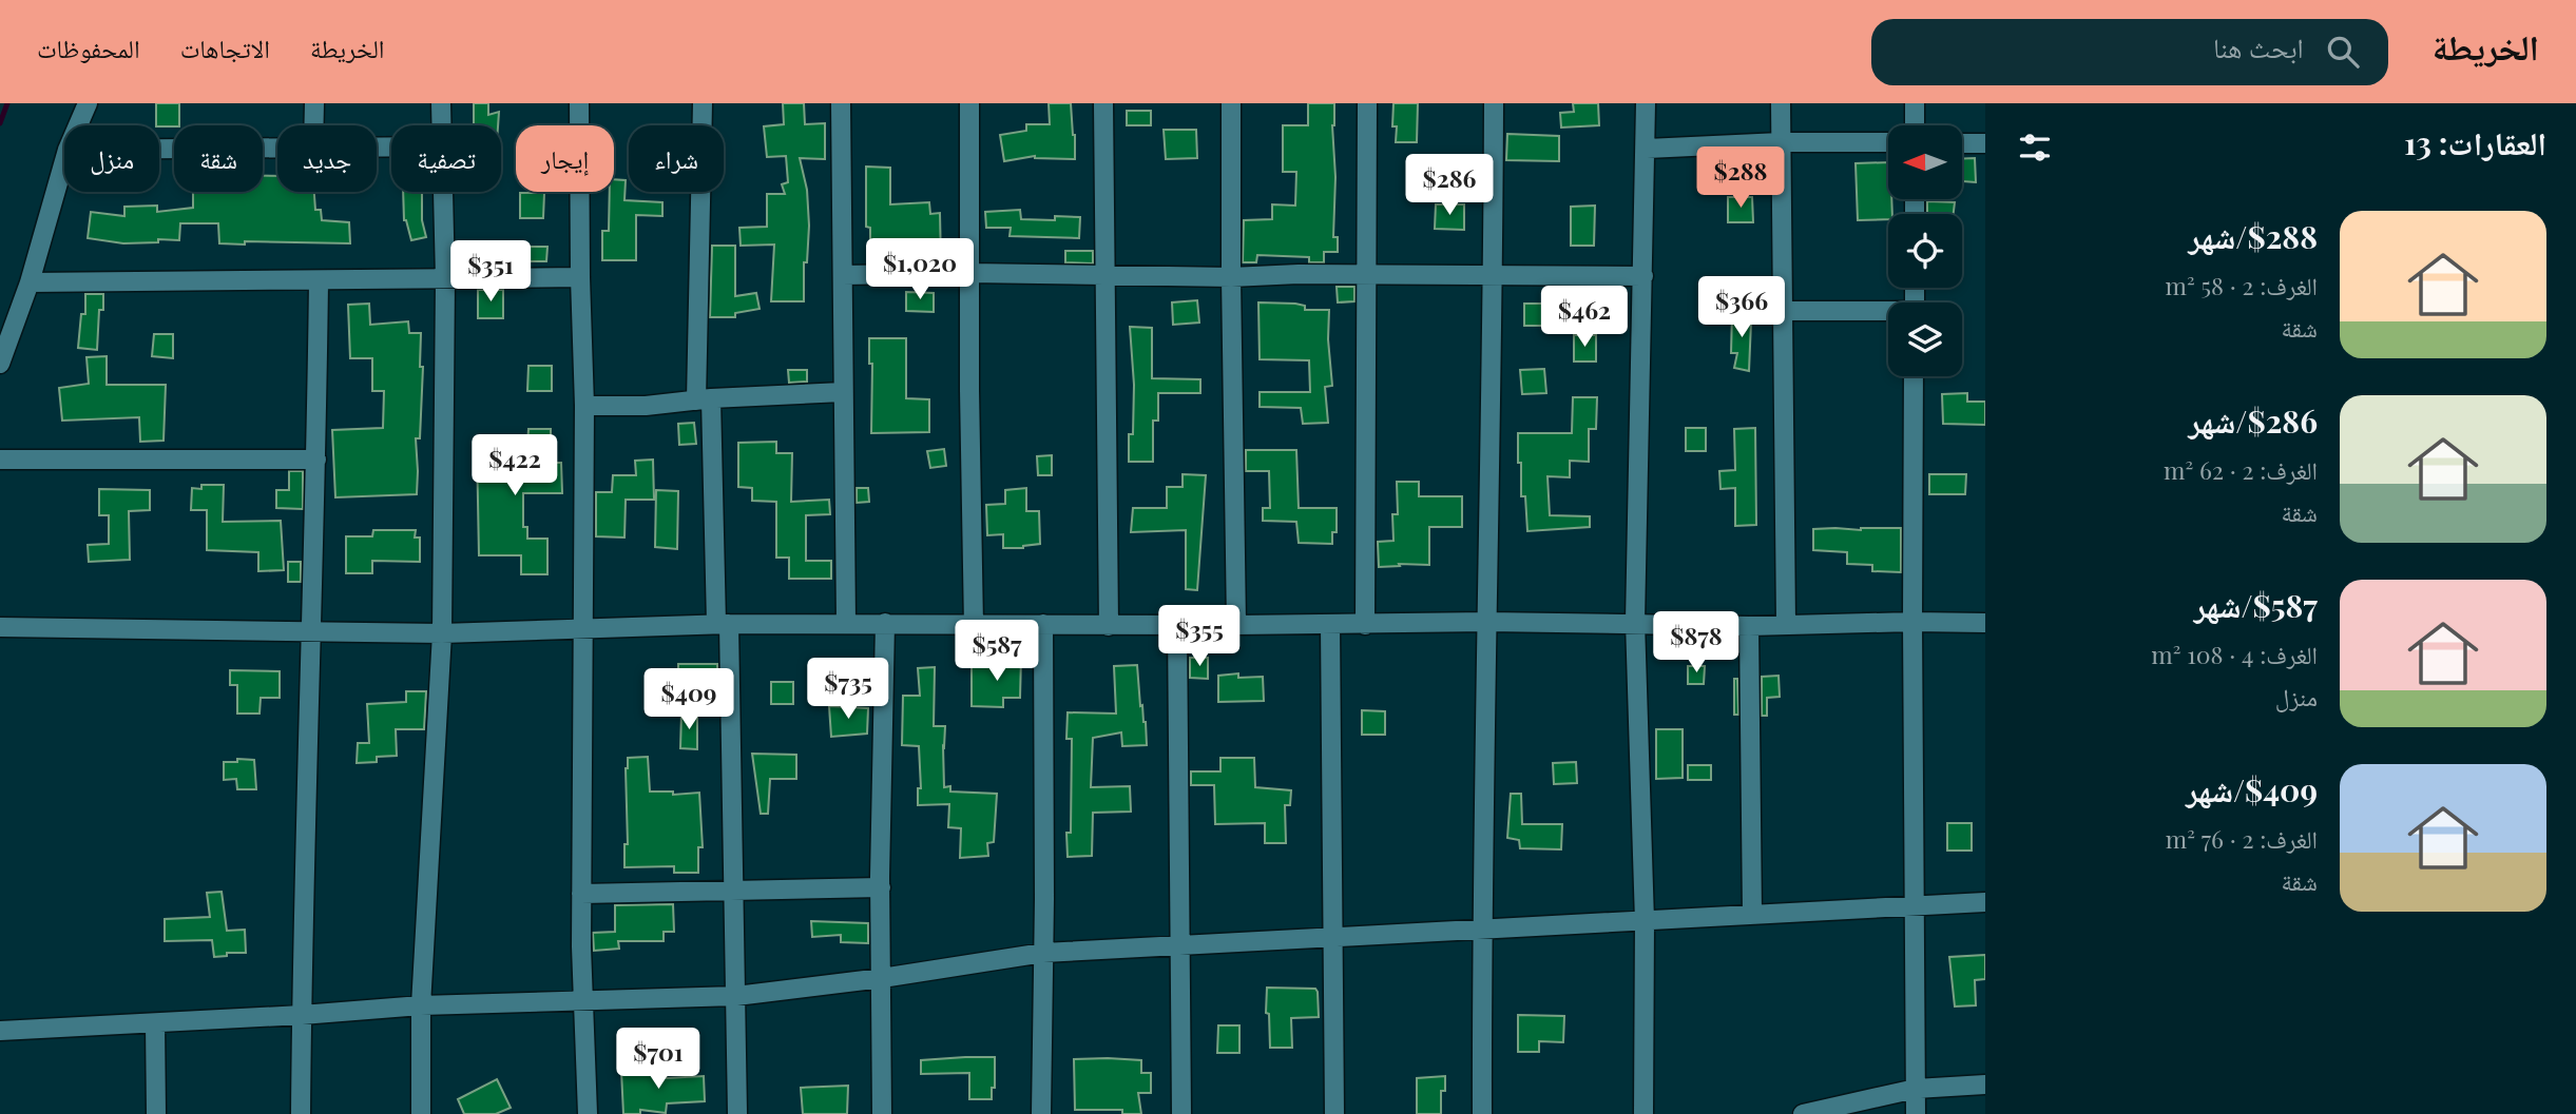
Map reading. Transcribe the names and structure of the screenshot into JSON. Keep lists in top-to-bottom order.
{
  "north": "left",
  "page": {
    "header": "الخريطة",
    "search": "ابحث هنا",
    "nav": ["الخريطة", "الاتجاهات", "المحفوظات"],
    "heading": "العقارات: 13",
    "chip": [
      "شراء",
      "إيجار",
      "تصفية",
      "جديد",
      "شقة",
      "منزل"
    ],
    "price": [
      "$288",
      "$286",
      "$1,020",
      "$351",
      "$366",
      "$462",
      "$422",
      "$355",
      "$878",
      "$587",
      "$735",
      "$409",
      "$701"
    ],
    "list": [
      {
        "name": "$288/شهر",
        "note": "الغرف: 2 · 58 m² · شقة"
      },
      {
        "name": "$286/شهر",
        "note": "الغرف: 2 · 62 m² · شقة"
      },
      {
        "name": "$587/شهر",
        "note": "الغرف: 4 · 108 m² · منزل"
      },
      {
        "name": "$409/شهر",
        "note": "الغرف: 2 · 76 m² · شقة"
      }
    ]
  }
}
